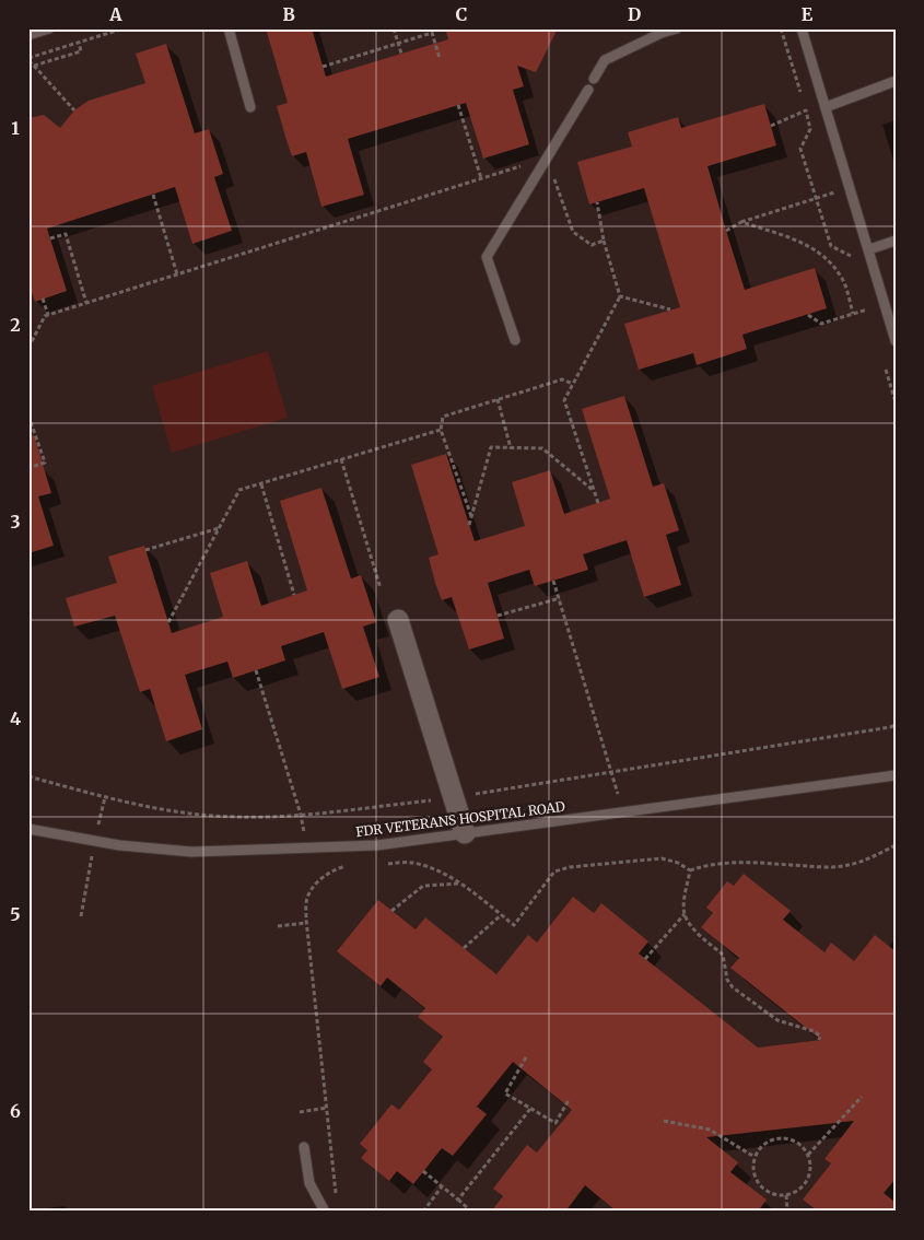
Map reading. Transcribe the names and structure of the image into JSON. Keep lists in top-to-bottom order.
{
  "streets": {
    "lane": ["FDR VETERANS HOSPITAL ROAD"]
  },
  "grid": {
    "columns": [
      "A",
      "B",
      "C",
      "D",
      "E"
    ],
    "rows": [
      "1",
      "2",
      "3",
      "4",
      "5",
      "6"
    ]
  }
}
